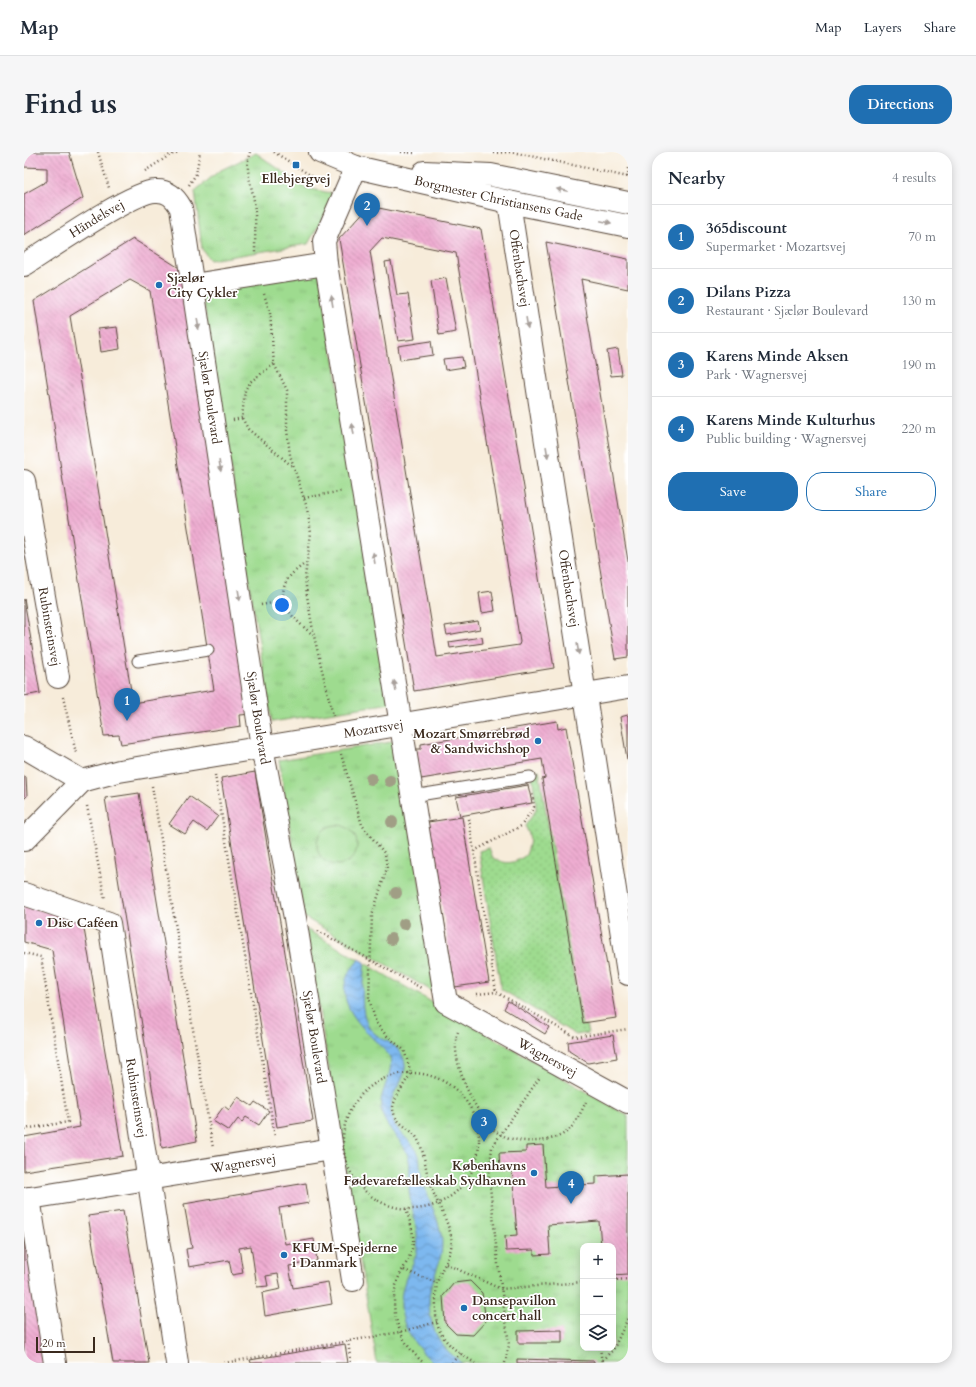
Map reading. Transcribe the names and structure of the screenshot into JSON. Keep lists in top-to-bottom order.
{
  "streets": {
    "street": [
      "Borgmester Christiansens Gade",
      "Händelsvej",
      "Offenbachsvej",
      "Sjælør Boulevard",
      "Rubinsteinsvej",
      "Mozartsvej",
      "Wagnersvej"
    ]
  },
  "crossings": [
    ["Borgmester Christiansens Gade", "Offenbachsvej"],
    ["Händelsvej", "Sjælør Boulevard"],
    ["Offenbachsvej", "Mozartsvej"],
    ["Sjælør Boulevard", "Mozartsvej"],
    ["Sjælør Boulevard", "Wagnersvej"],
    ["Rubinsteinsvej", "Wagnersvej"]
  ],
  "places": {
    "transit": ["Ellebjergvej"],
    "other": [
      "Sjælør City Cykler",
      "Mozart Smørrebrød & Sandwichshop",
      "Disc Caféen",
      "Københavns Fødevarefællesskab Sydhavnen",
      "KFUM-Spejderne i Danmark",
      "Dansepavillon concert hall"
    ]
  },
  "scale_bar": "20 m",
  "page": {
    "header": "Map",
    "nav": ["Map", "Layers", "Share"],
    "title": "Find us",
    "buttons": [
      "Directions",
      ["Save", "Share"]
    ],
    "heading": ["Nearby", "4 results"],
    "pins": [
      "2",
      "1",
      "3",
      "4"
    ],
    "list": [
      {
        "mark": "1",
        "name": "365discount",
        "note": "Supermarket · Mozartsvej",
        "value": "70 m"
      },
      {
        "mark": "2",
        "name": "Dilans Pizza",
        "note": "Restaurant · Sjælør Boulevard",
        "value": "130 m"
      },
      {
        "mark": "3",
        "name": "Karens Minde Aksen",
        "note": "Park · Wagnersvej",
        "value": "190 m"
      },
      {
        "mark": "4",
        "name": "Karens Minde Kulturhus",
        "note": "Public building · Wagnersvej",
        "value": "220 m"
      }
    ],
    "map_buttons": ["+", "−"],
    "scale": "20 m"
  }
}
